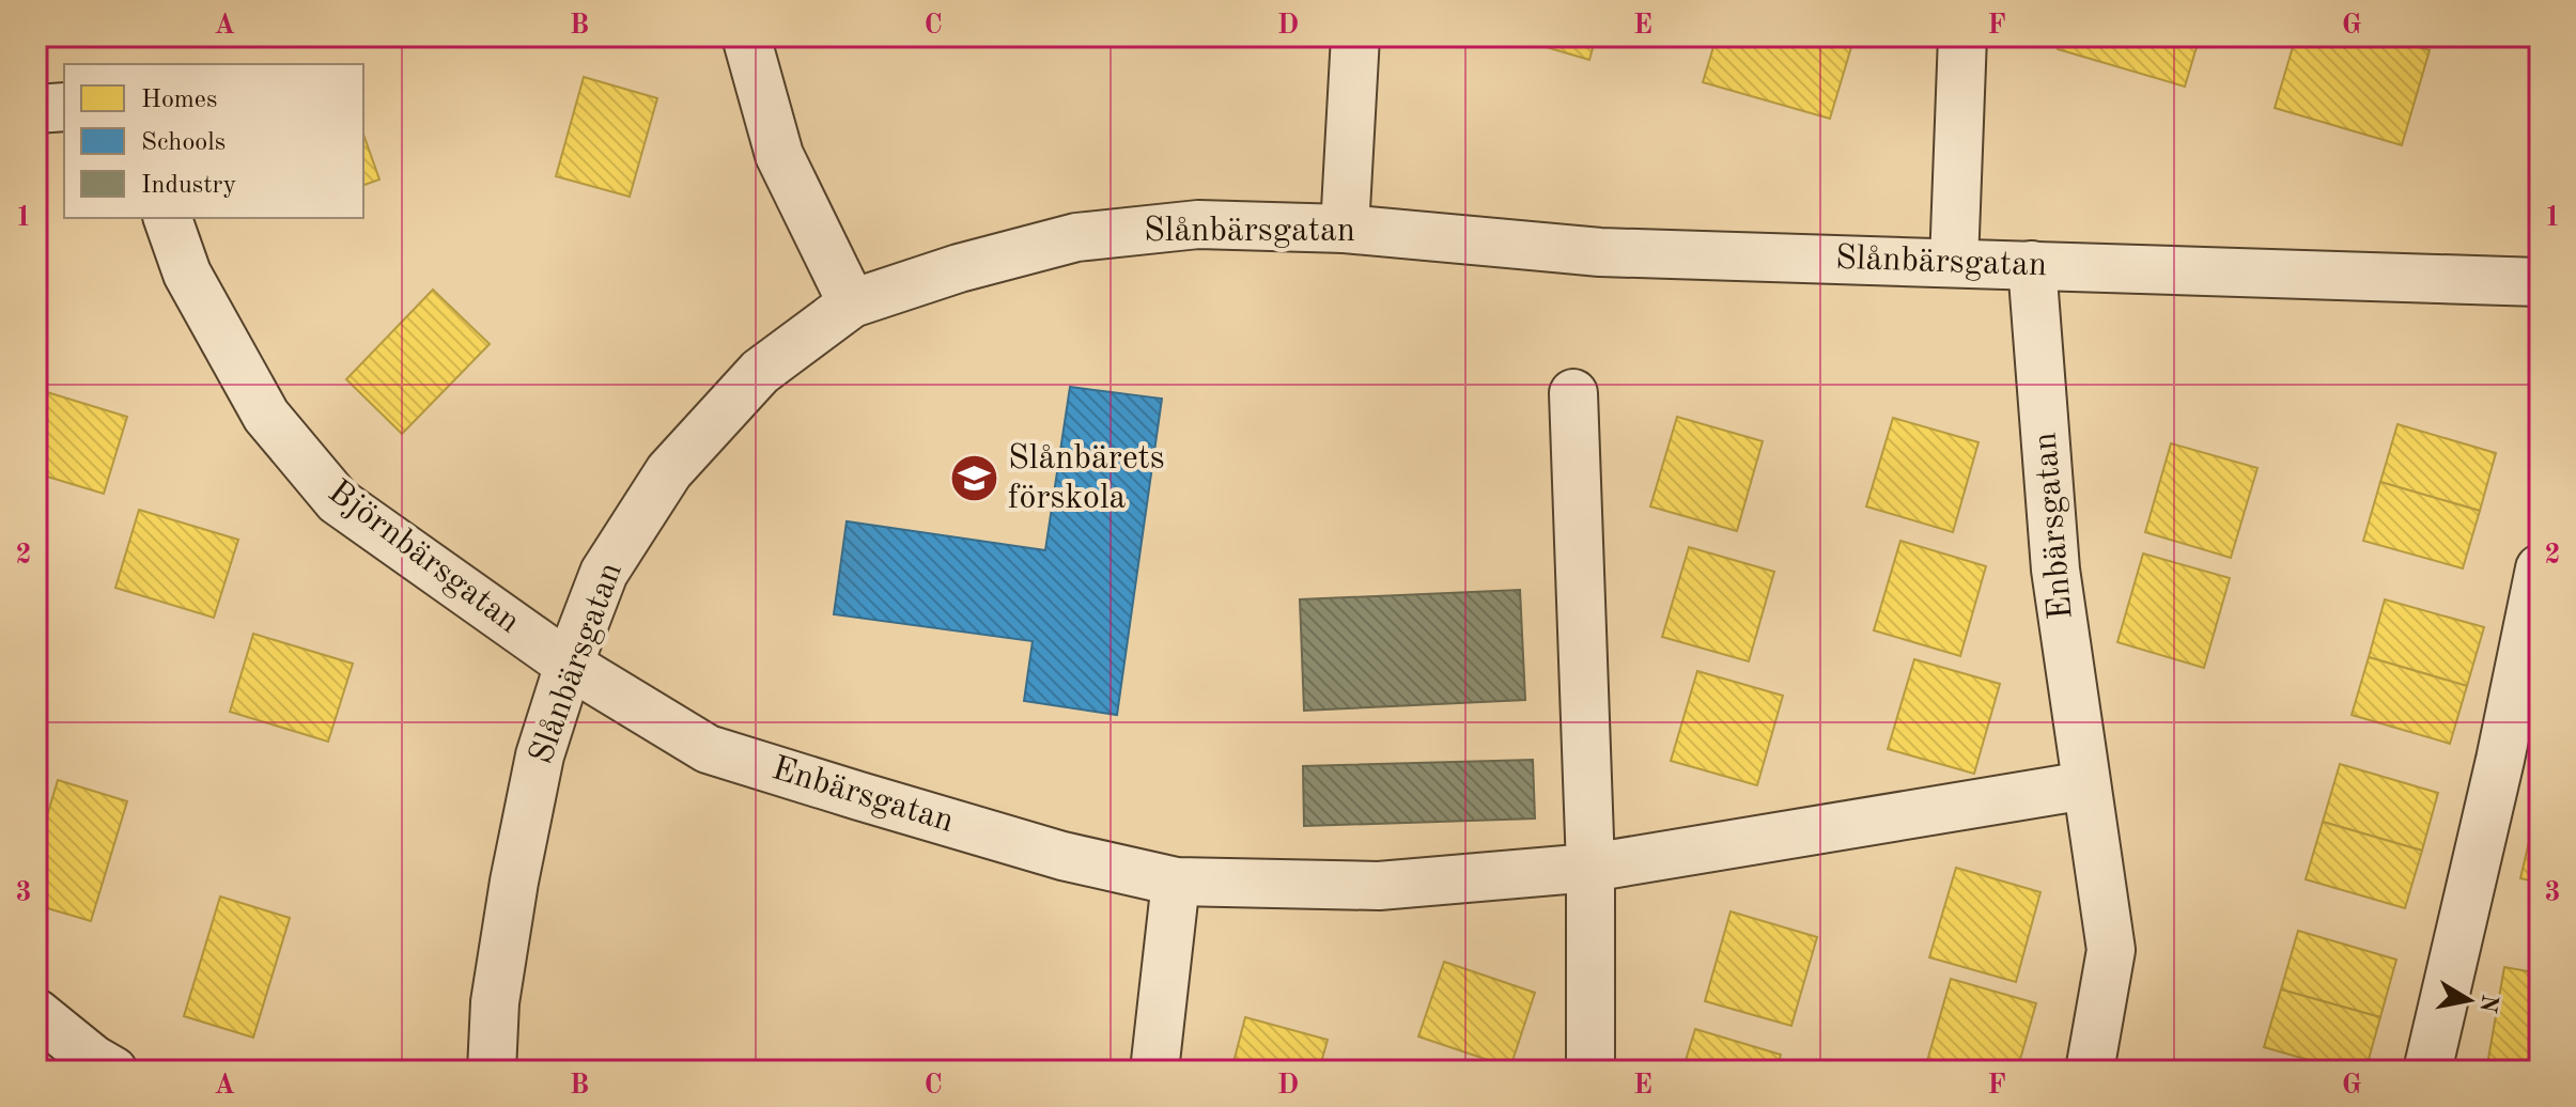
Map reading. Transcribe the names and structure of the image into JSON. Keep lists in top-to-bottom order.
{
  "streets": {
    "street": ["Slånbärsgatan", "Enbärsgatan", "Björnbärsgatan"]
  },
  "crossings": [
    ["Slånbärsgatan", "Enbärsgatan"],
    ["Slånbärsgatan", "Björnbärsgatan"],
    ["Enbärsgatan", "Björnbärsgatan"]
  ],
  "places": {
    "school or university": ["Slånbärets förskola"]
  },
  "legend": ["Homes", "Schools", "Industry"],
  "north": "right",
  "grid": {
    "columns": [
      "A",
      "B",
      "C",
      "D",
      "E",
      "F",
      "G"
    ],
    "rows": ["1", "2", "3"]
  }
}
